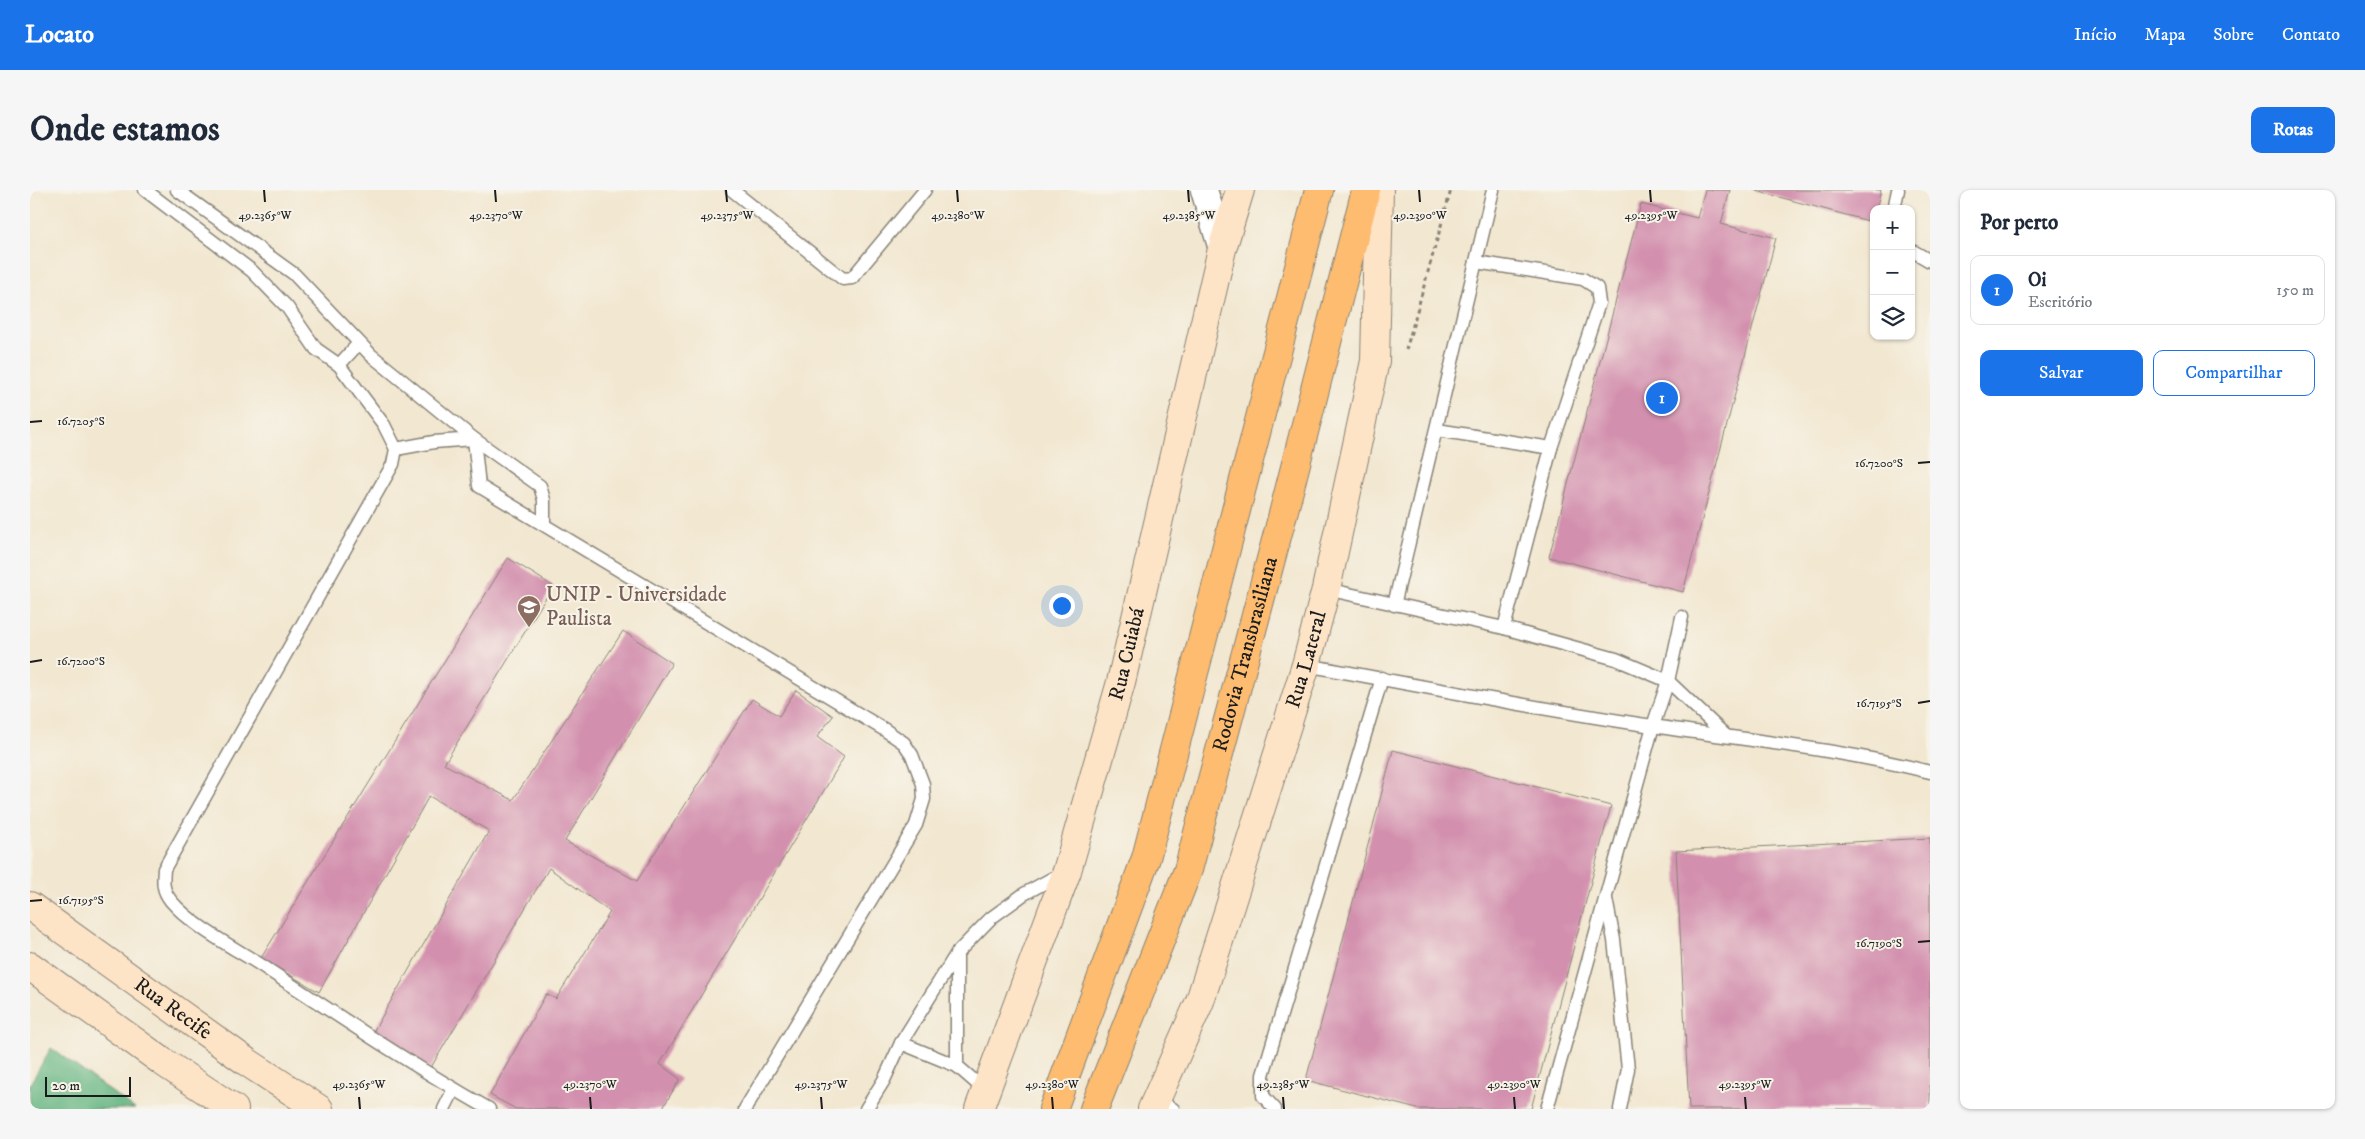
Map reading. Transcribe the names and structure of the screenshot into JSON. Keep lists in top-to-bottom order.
{
  "streets": {
    "highway": ["Rodovia Transbrasiliana"],
    "main road": ["Rua Cuiabá", "Rua Lateral", "Rua Recife"]
  },
  "places": {
    "school or university": ["UNIP - Universidade Paulista"]
  },
  "scale_bar": "20 m",
  "page": {
    "header": "Locato",
    "nav": [
      "Início",
      "Mapa",
      "Sobre",
      "Contato"
    ],
    "buttons": [
      "Rotas",
      ["Salvar", "Compartilhar"]
    ],
    "title": "Onde estamos",
    "heading": "Por perto",
    "map_buttons": ["+", "−"],
    "list": [
      {
        "mark": "1",
        "name": "Oi",
        "note": "Escritório",
        "value": "150 m"
      }
    ],
    "pins": "1",
    "scale": "20 m"
  },
  "coordinates": [
    "49.2365°W",
    "49.2370°W",
    "49.2375°W",
    "49.2380°W",
    "49.2385°W",
    "49.2390°W",
    "49.2395°W",
    "16.7205°S",
    "16.7200°S",
    "16.7195°S",
    "16.7190°S"
  ]
}
